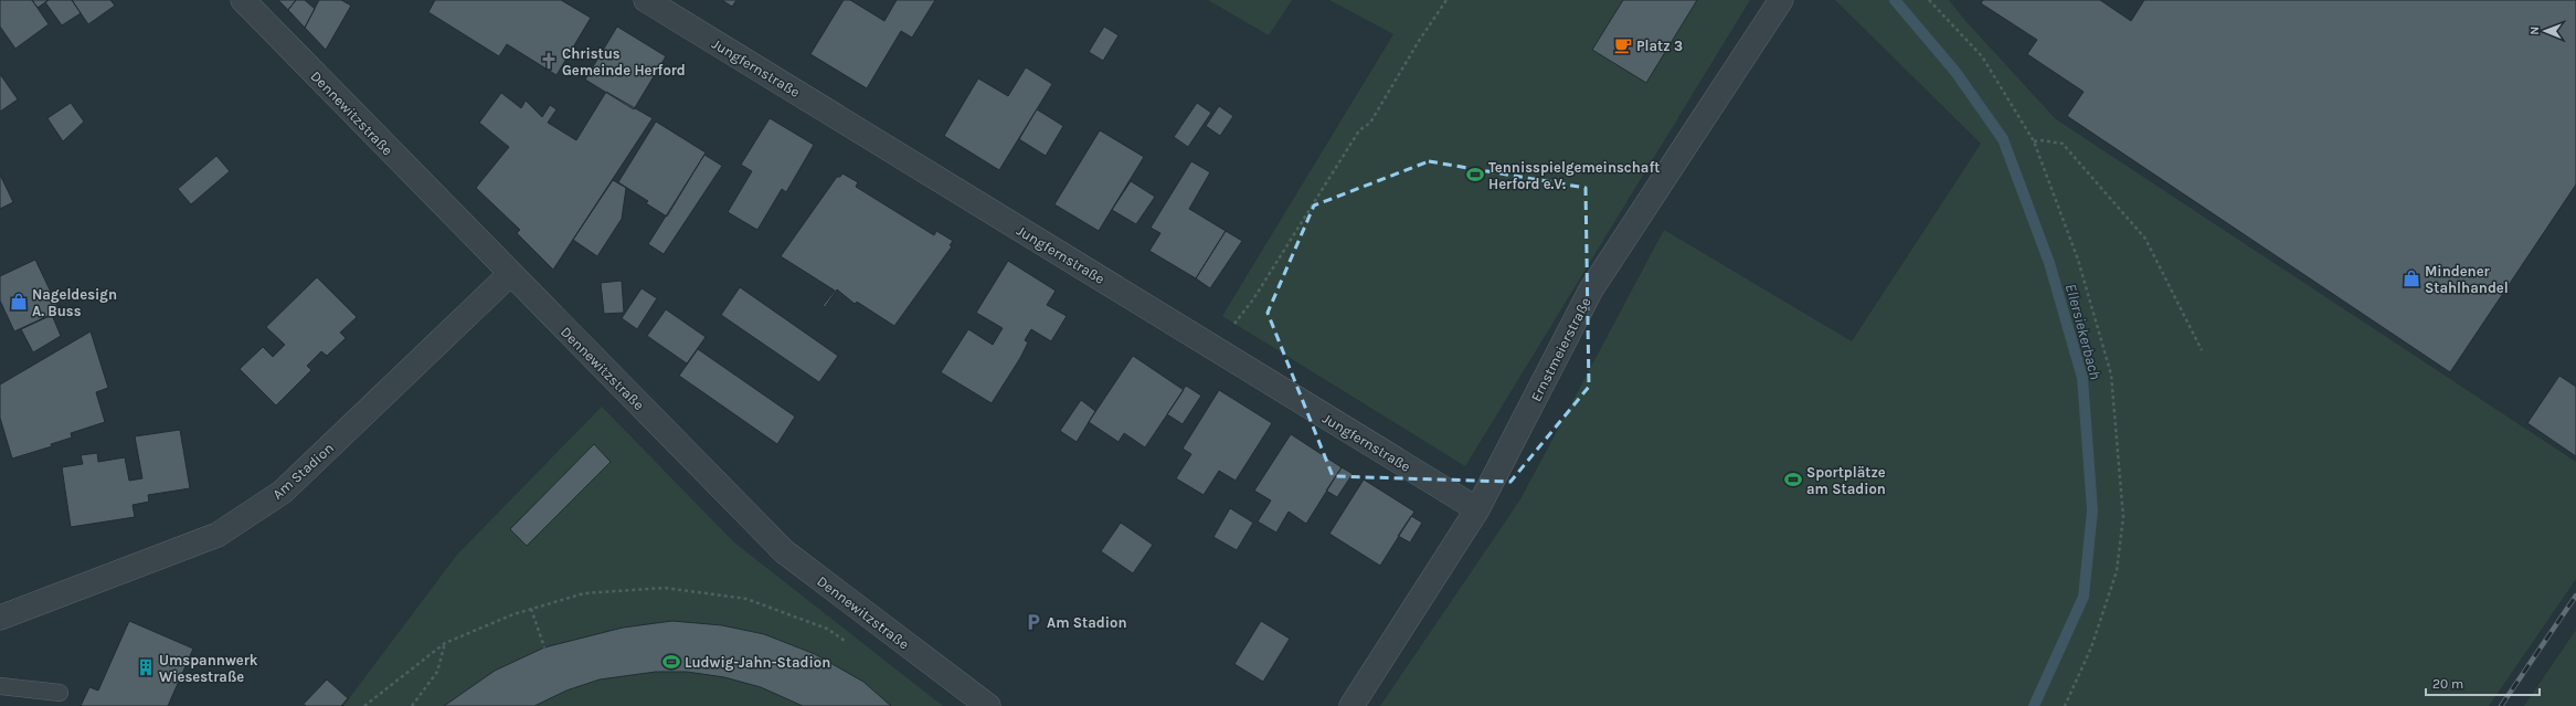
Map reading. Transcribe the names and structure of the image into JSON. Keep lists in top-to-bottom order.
{
  "streets": {
    "street": [
      "Jungfernstraße",
      "Dennewitzstraße",
      "Ernstmeierstraße",
      "Am Stadion"
    ]
  },
  "crossings": [
    ["Jungfernstraße", "Ernstmeierstraße"],
    ["Dennewitzstraße", "Am Stadion"]
  ],
  "water": ["Ellersiekerbach"],
  "places": {
    "cafe": ["Platz 3"],
    "church": ["Christus Gemeinde Herford"],
    "sports": ["Tennisspielgemeinschaft Herford e.V.", "Sportplätze am Stadion", "Ludwig-Jahn-Stadion"],
    "shop": ["Mindener Stahlhandel", "Nageldesign A. Buss"],
    "parking": ["Am Stadion"],
    "building": ["Umspannwerk Wiesestraße"]
  },
  "scale_bar": "20 m",
  "north": "left"
}
